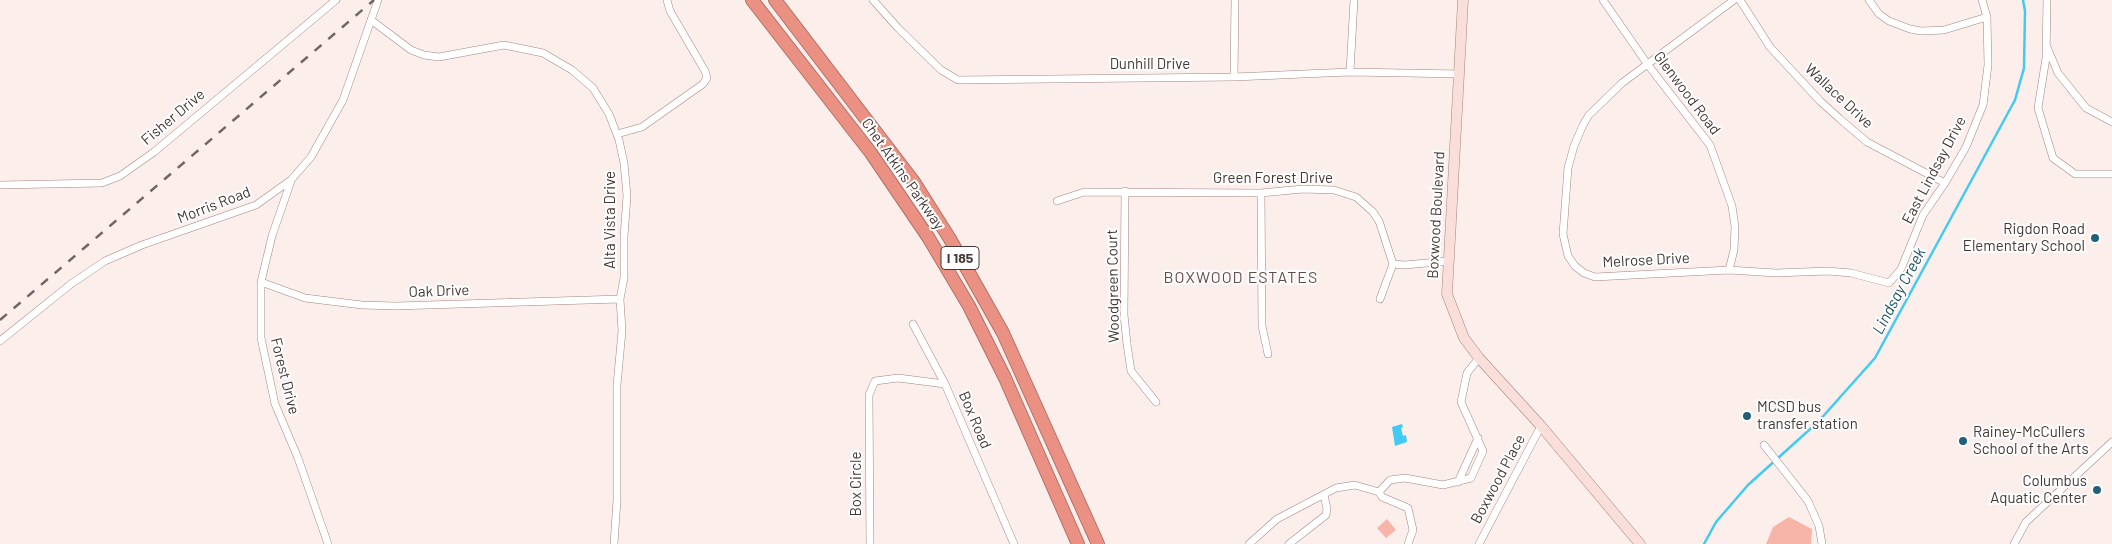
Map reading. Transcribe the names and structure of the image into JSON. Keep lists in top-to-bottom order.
{
  "streets": {
    "highway": ["Chet Atkins Parkway", "I 185"],
    "street": [
      "Dunhill Drive",
      "Glenwood Road",
      "Wallace Drive",
      "Fisher Drive",
      "East Lindsay Drive",
      "Green Forest Drive",
      "Morris Road",
      "Boxwood Boulevard",
      "Alta Vista Drive",
      "Melrose Drive",
      "Woodgreen Court",
      "Oak Drive",
      "Forest Drive",
      "Box Road",
      "Boxwood Place",
      "Box Circle"
    ]
  },
  "crossings": [
    ["Dunhill Drive", "Boxwood Boulevard"],
    ["Glenwood Road", "Melrose Drive"],
    ["Wallace Drive", "East Lindsay Drive"],
    ["East Lindsay Drive", "Melrose Drive"],
    ["Green Forest Drive", "Woodgreen Court"],
    ["Morris Road", "Alta Vista Drive"],
    ["Morris Road", "Forest Drive"],
    ["Boxwood Boulevard", "Boxwood Place"],
    ["Alta Vista Drive", "Oak Drive"],
    ["Oak Drive", "Forest Drive"],
    ["Box Road", "Box Circle"]
  ],
  "districts": ["BOXWOOD ESTATES"],
  "water": ["Lindsay Creek"],
  "places": [
    "Rigdon Road Elementary School",
    "MCSD bus transfer station",
    "Rainey-McCullers School of the Arts",
    "Columbus Aquatic Center"
  ]
}
